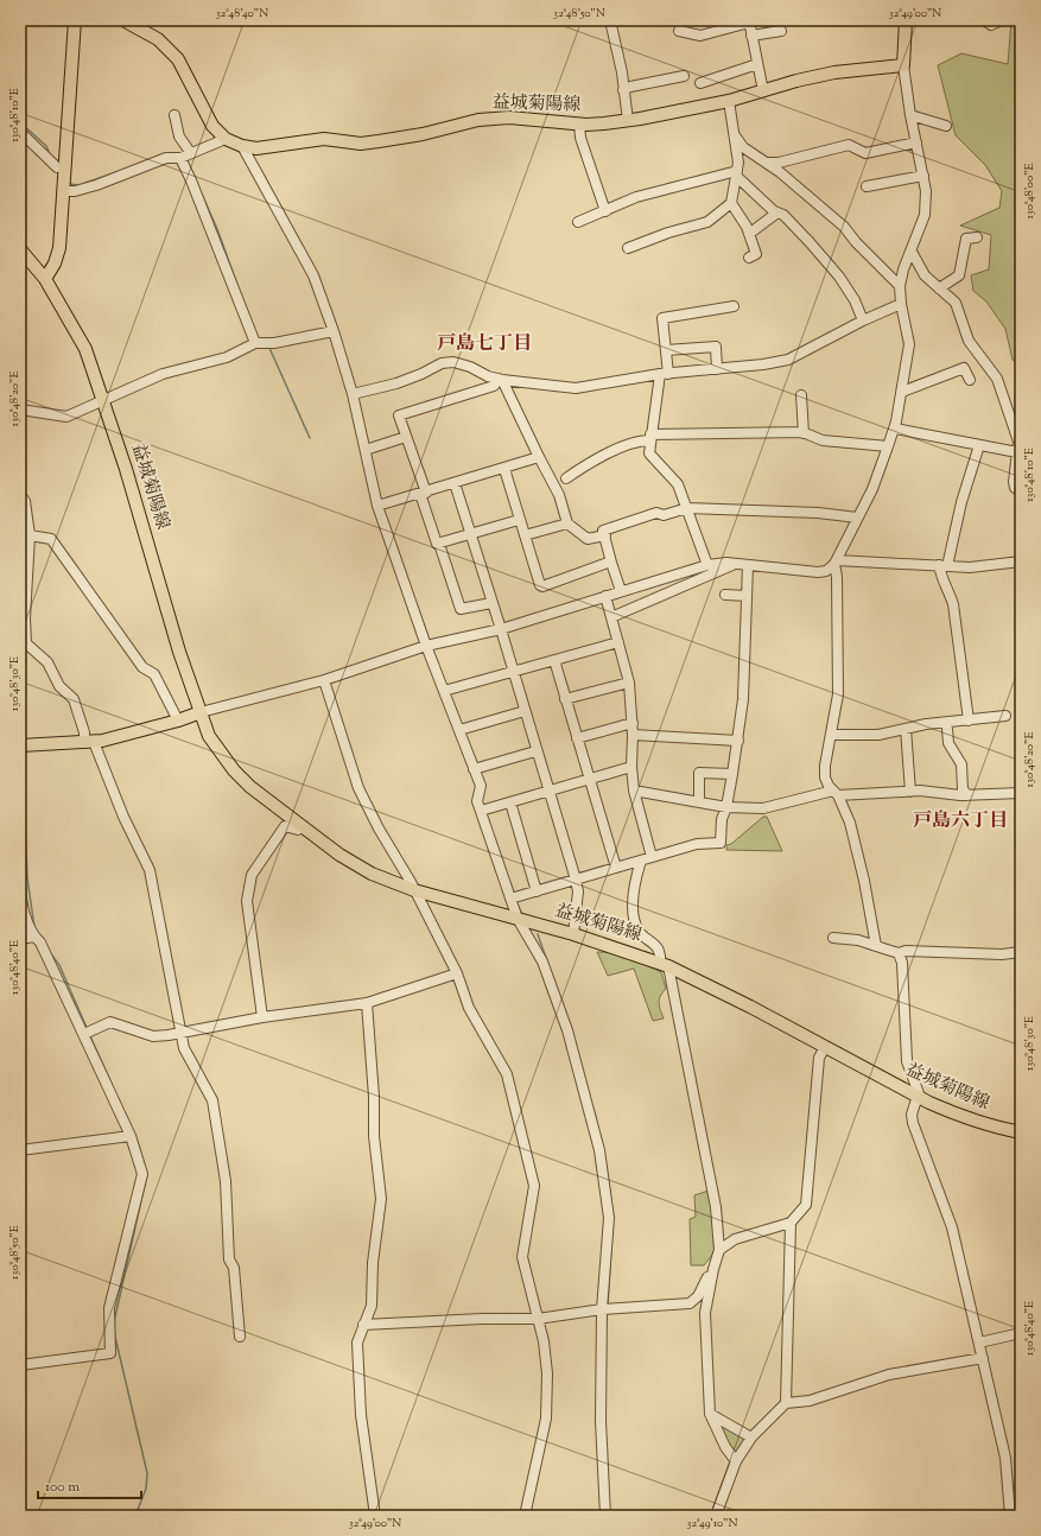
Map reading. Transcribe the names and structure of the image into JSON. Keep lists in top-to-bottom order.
{
  "streets": {
    "main road": ["益城菊陽線"]
  },
  "districts": ["戸島七丁目", "戸島六丁目"],
  "scale_bar": "100 m",
  "coordinates": [
    "32°48'40\"N",
    "32°48'50\"N",
    "32°49'00\"N",
    "130°48'10\"E",
    "130°48'00\"E",
    "130°48'20\"E",
    "130°48'30\"E",
    "130°48'40\"E",
    "130°48'50\"E",
    "32°49'10\"N"
  ]
}
